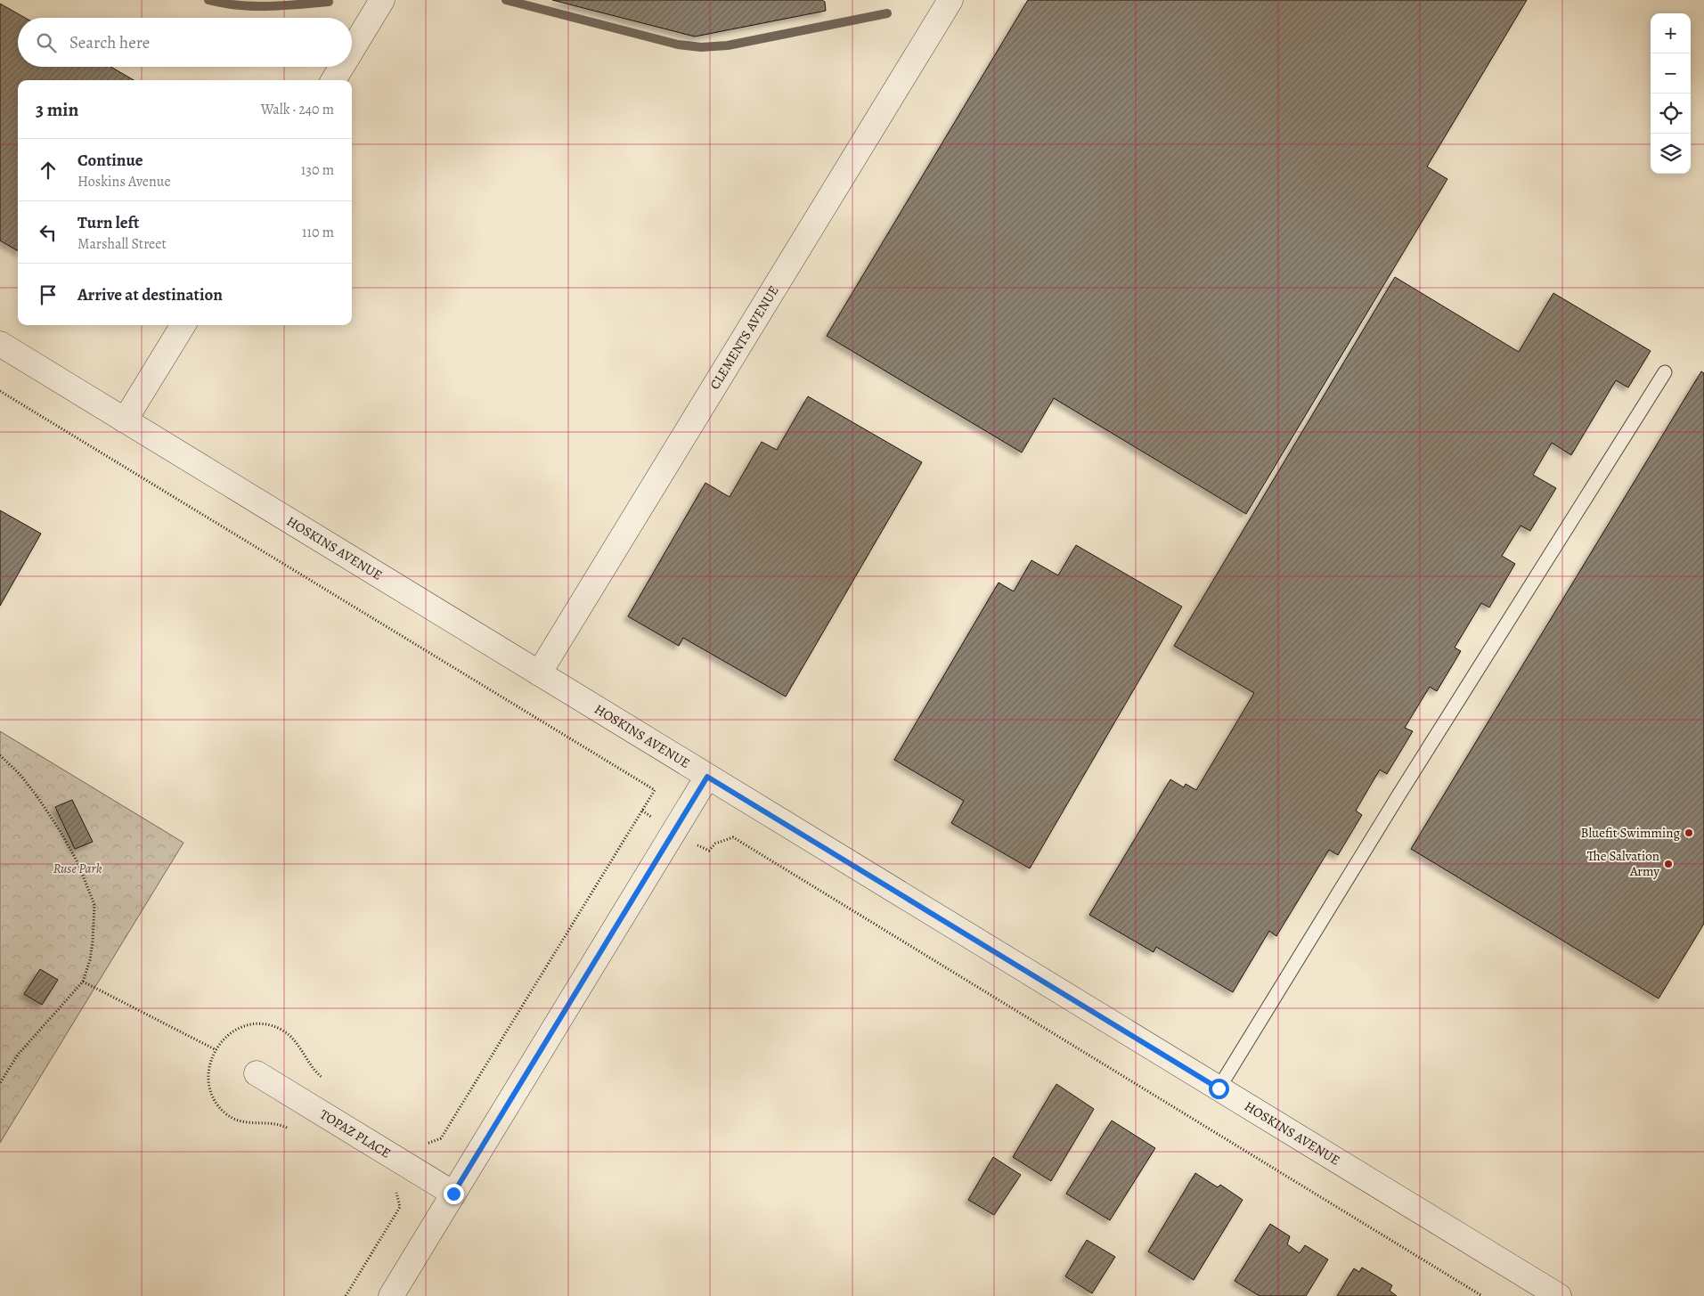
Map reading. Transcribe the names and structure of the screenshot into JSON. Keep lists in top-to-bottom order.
{
  "streets": {
    "street": ["CLEMENTS AVENUE", "HOSKINS AVENUE", "TOPAZ PLACE"]
  },
  "crossings": [
    ["CLEMENTS AVENUE", "HOSKINS AVENUE"]
  ],
  "parks": ["Ruse Park"],
  "places": ["Bluefit Swimming", "The Salvation Army"],
  "page": {
    "map_buttons": ["+", "−"],
    "search": "Search here",
    "heading": ["3 min", "Walk · 240 m"],
    "list": [
      ["Continue", "Hoskins Avenue", "130 m"],
      ["Turn left", "Marshall Street", "110 m"],
      "Arrive at destination"
    ]
  }
}
